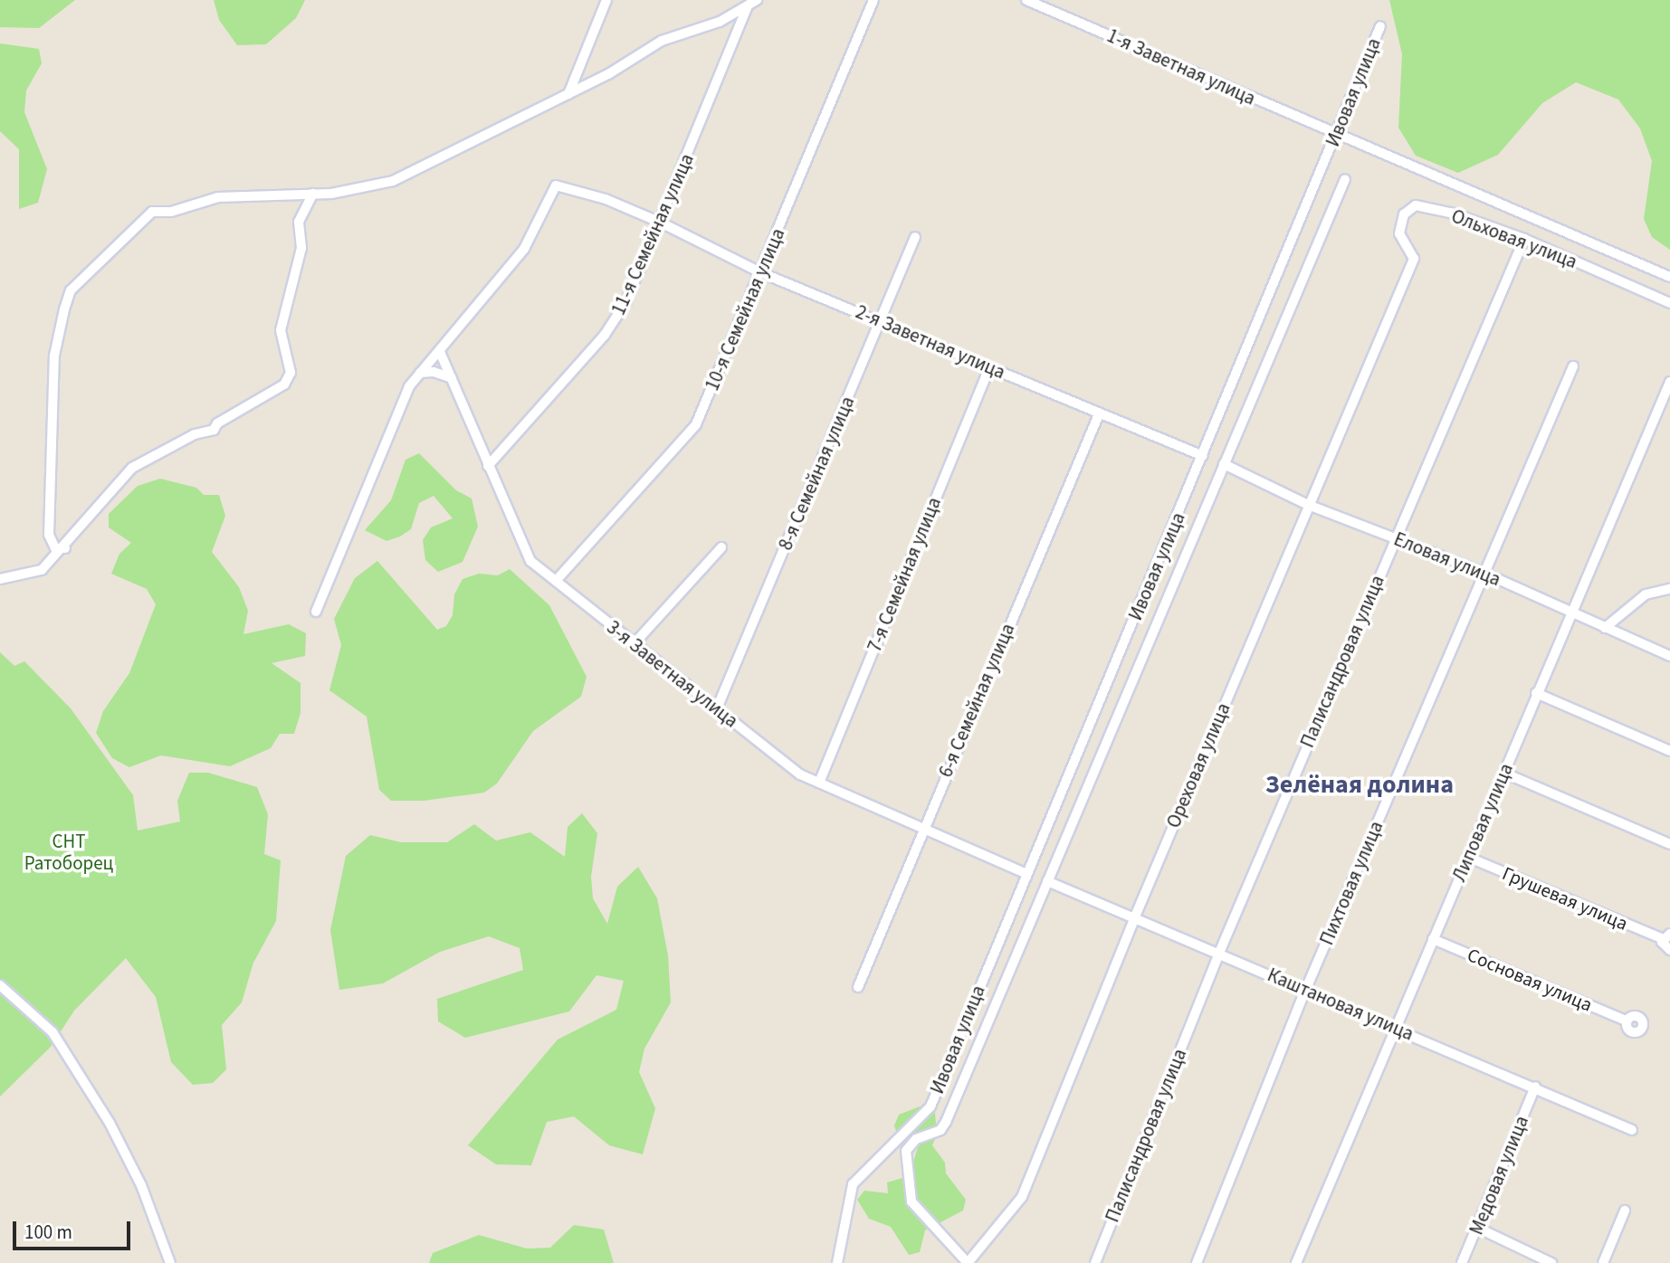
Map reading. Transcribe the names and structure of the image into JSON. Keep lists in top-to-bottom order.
{
  "streets": {
    "street": [
      "1-я Заветная улица",
      "Ивовая улица",
      "11-я Семейная улица",
      "Ольховая улица",
      "10-я Семейная улица",
      "2-я Заветная улица",
      "8-я Семейная улица",
      "Еловая улица",
      "7-я Семейная улица",
      "Палисандровая улица",
      "3-я Заветная улица",
      "6-я Семейная улица",
      "Ореховая улица",
      "Липовая улица",
      "Пихтовая улица",
      "Грушевая улица",
      "Сосновая улица",
      "Каштановая улица",
      "Медовая улица"
    ]
  },
  "crossings": [
    ["1-я Заветная улица", "Ивовая улица"],
    ["Ивовая улица", "2-я Заветная улица"],
    ["Ивовая улица", "Еловая улица"],
    ["Ивовая улица", "3-я Заветная улица"],
    ["Ивовая улица", "Ореховая улица"],
    ["Ивовая улица", "Каштановая улица"],
    ["11-я Семейная улица", "2-я Заветная улица"],
    ["11-я Семейная улица", "3-я Заветная улица"],
    ["Ольховая улица", "Палисандровая улица"],
    ["Ольховая улица", "Ореховая улица"],
    ["10-я Семейная улица", "2-я Заветная улица"],
    ["10-я Семейная улица", "3-я Заветная улица"],
    ["2-я Заветная улица", "8-я Семейная улица"],
    ["2-я Заветная улица", "7-я Семейная улица"],
    ["2-я Заветная улица", "3-я Заветная улица"],
    ["2-я Заветная улица", "6-я Семейная улица"],
    ["8-я Семейная улица", "3-я Заветная улица"],
    ["Еловая улица", "Палисандровая улица"],
    ["Еловая улица", "Ореховая улица"],
    ["Еловая улица", "Липовая улица"],
    ["Еловая улица", "Пихтовая улица"],
    ["7-я Семейная улица", "3-я Заветная улица"],
    ["Палисандровая улица", "Каштановая улица"],
    ["3-я Заветная улица", "6-я Семейная улица"],
    ["Ореховая улица", "Каштановая улица"],
    ["Липовая улица", "Грушевая улица"],
    ["Липовая улица", "Сосновая улица"],
    ["Липовая улица", "Каштановая улица"],
    ["Пихтовая улица", "Каштановая улица"],
    ["Каштановая улица", "Медовая улица"]
  ],
  "districts": ["Зелёная долина"],
  "parks": ["СНТ Ратоборец"],
  "scale_bar": "100 m"
}
